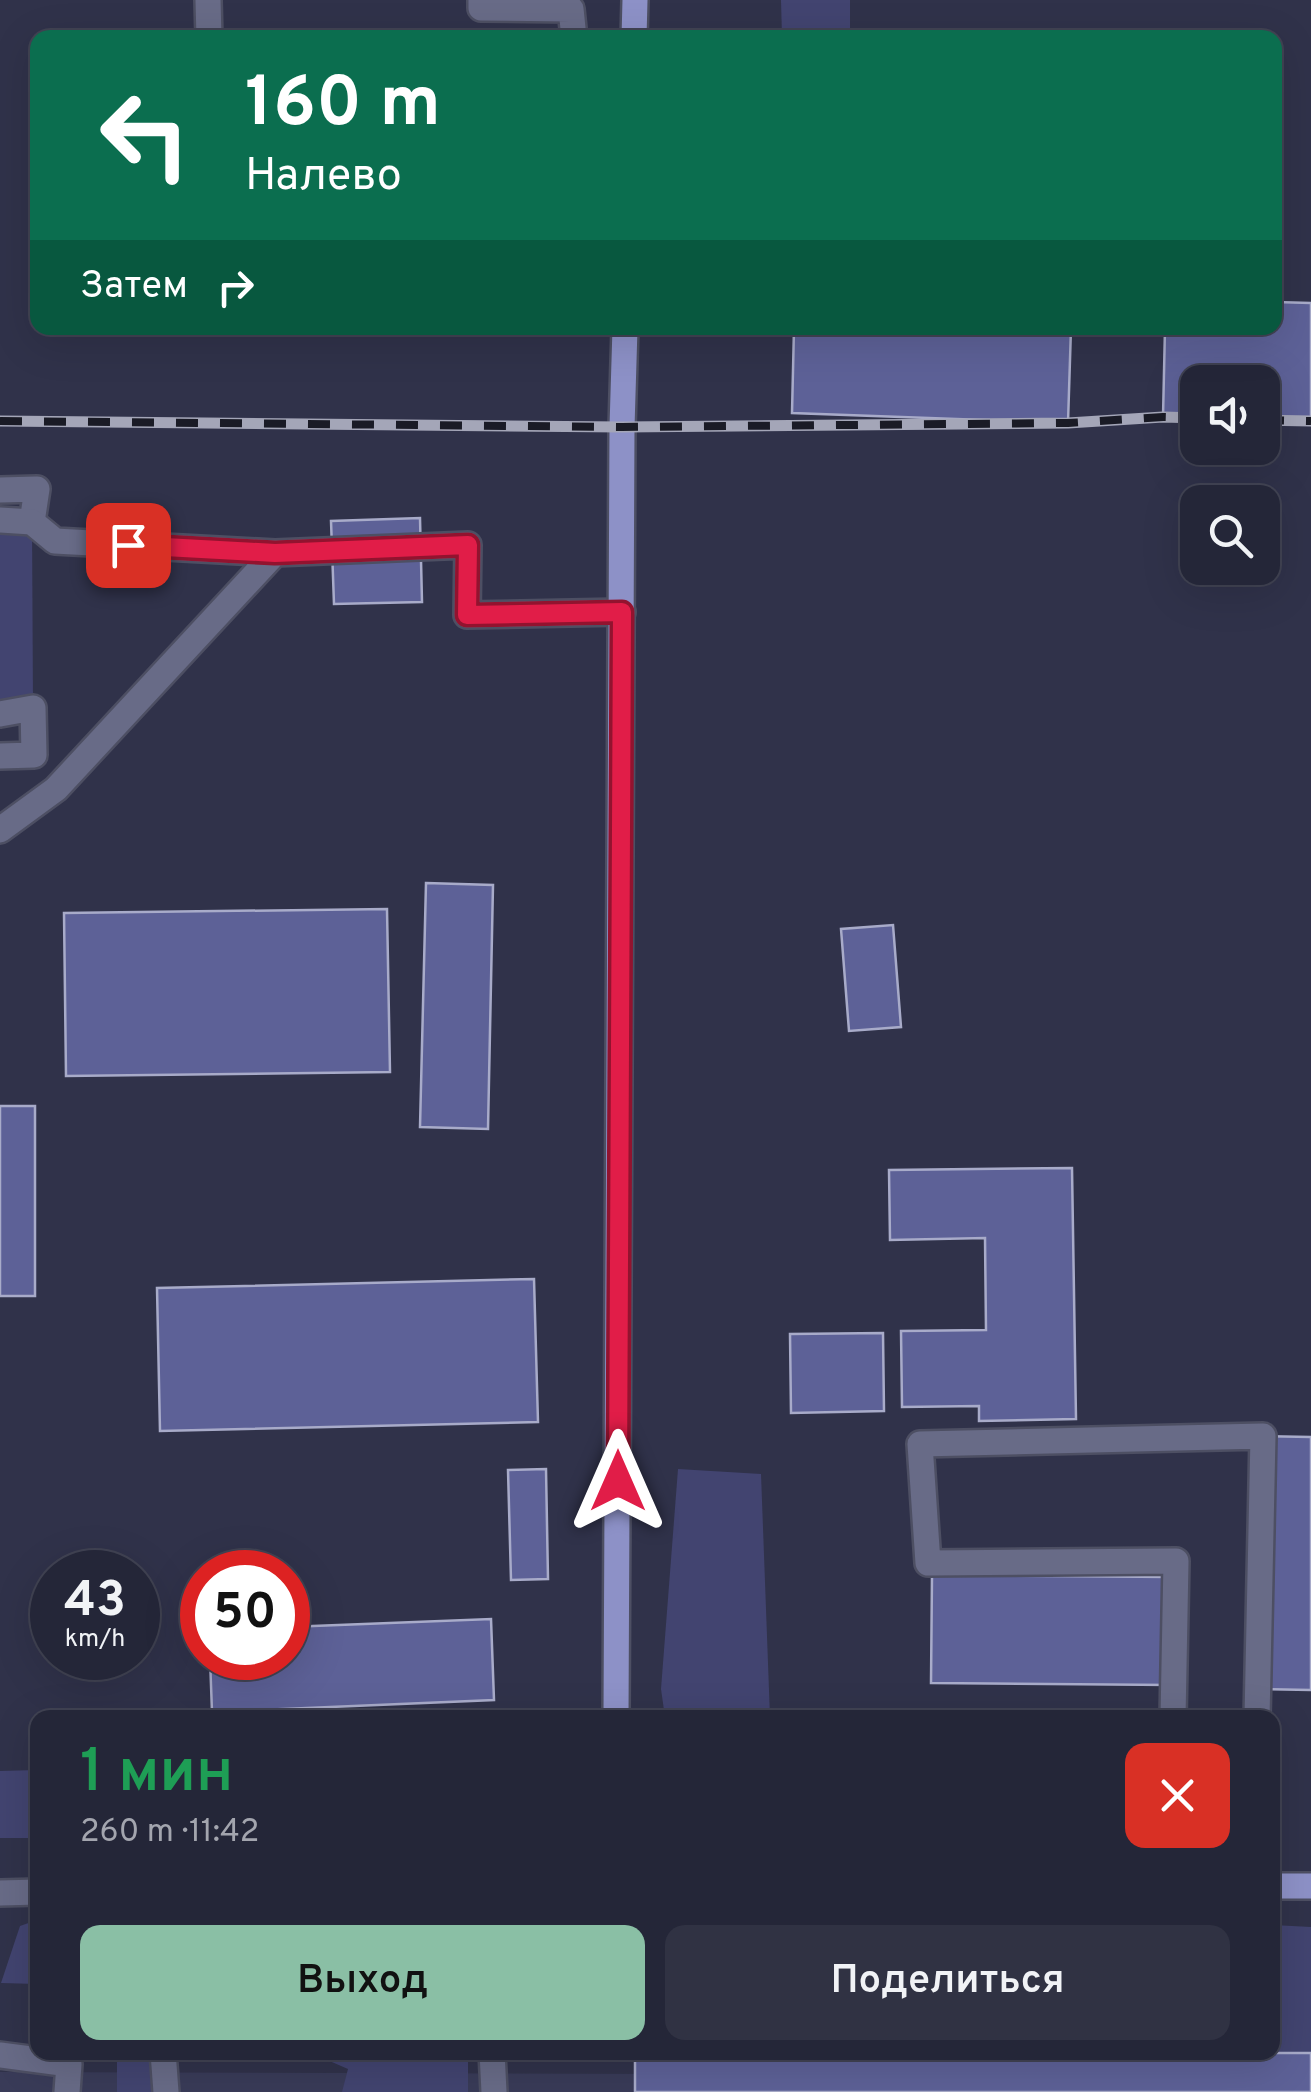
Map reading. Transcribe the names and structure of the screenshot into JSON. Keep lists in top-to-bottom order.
{
  "page": {
    "turn": ["160 m", "Налево"],
    "then": "Затем",
    "speed": "43 km/h",
    "limit": "50",
    "heading": ["1 мин", "260 m · 11:42"],
    "buttons": ["Выход", "Поделиться"]
  }
}
